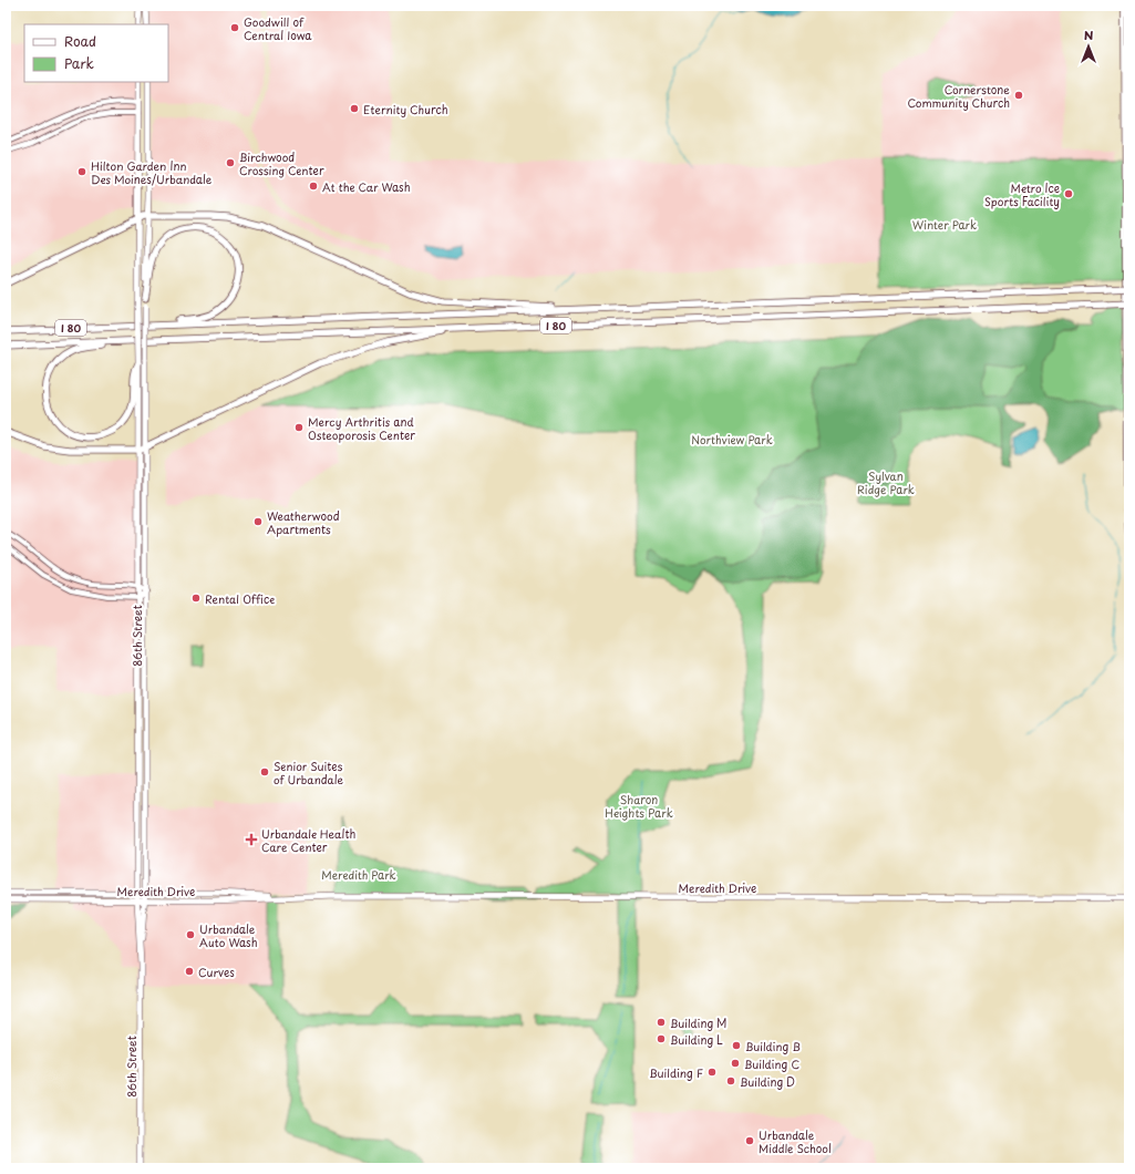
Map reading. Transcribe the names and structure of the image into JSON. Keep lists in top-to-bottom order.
{
  "streets": {
    "highway": ["I 80"],
    "main road": ["86th Street", "Meredith Drive"]
  },
  "crossings": [
    ["86th Street", "Meredith Drive"]
  ],
  "parks": [
    "Winter Park",
    "Northview Park",
    "Sylvan Ridge Park",
    "Sharon Heights Park",
    "Meredith Park"
  ],
  "places": {
    "other": [
      "Goodwill of Central Iowa",
      "Cornerstone Community Church",
      "Eternity Church",
      "Birchwood Crossing Center",
      "Hilton Garden Inn Des Moines/Urbandale",
      "At the Car Wash",
      "Metro Ice Sports Facility",
      "Mercy Arthritis and Osteoporosis Center",
      "Weatherwood Apartments",
      "Rental Office",
      "Senior Suites of Urbandale",
      "Urbandale Auto Wash",
      "Curves",
      "Building M",
      "Building L",
      "Building B",
      "Building C",
      "Building F",
      "Building D",
      "Urbandale Middle School"
    ],
    "health": ["Urbandale Health Care Center"]
  },
  "legend": ["Road", "Park"],
  "north": "top"
}
